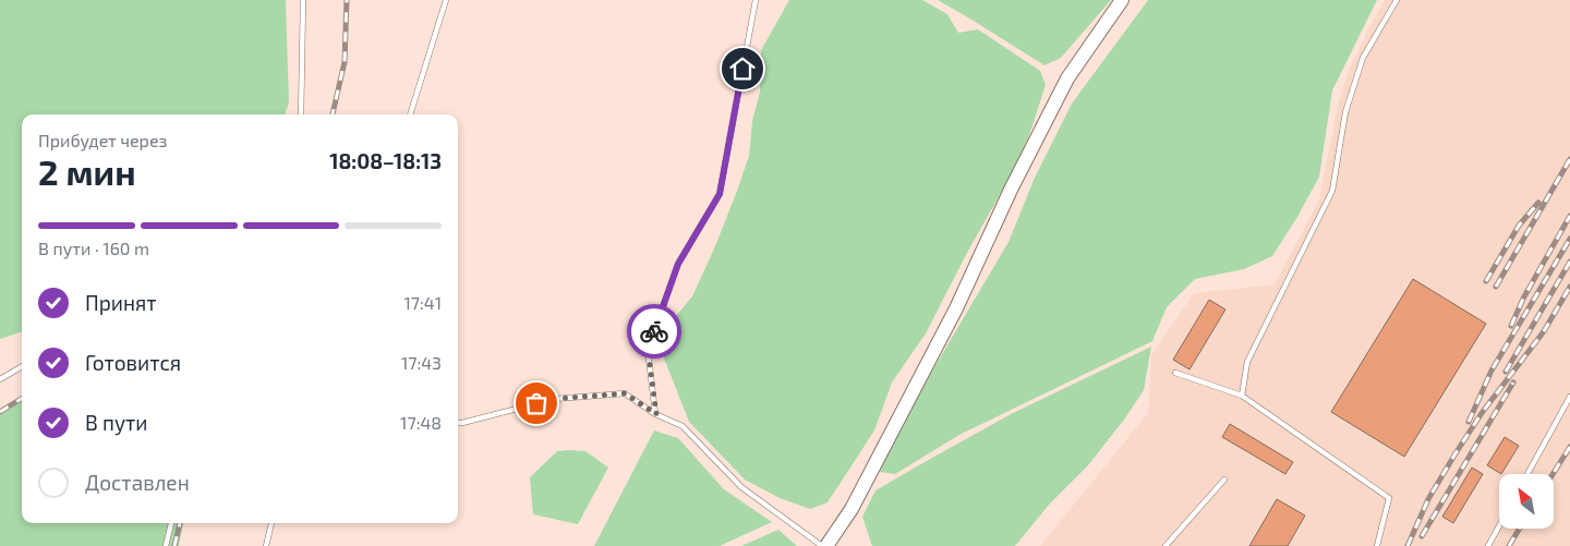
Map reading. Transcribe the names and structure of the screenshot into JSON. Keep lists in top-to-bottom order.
{
  "north": "top left",
  "page": {
    "heading": ["2 мин", "Прибудет через", "18:08–18:13"],
    "bar": "В пути · 160 m",
    "list": [
      ["Принят", "17:41"],
      ["Готовится", "17:43"],
      ["В пути", "17:48"],
      "Доставлен"
    ]
  }
}
